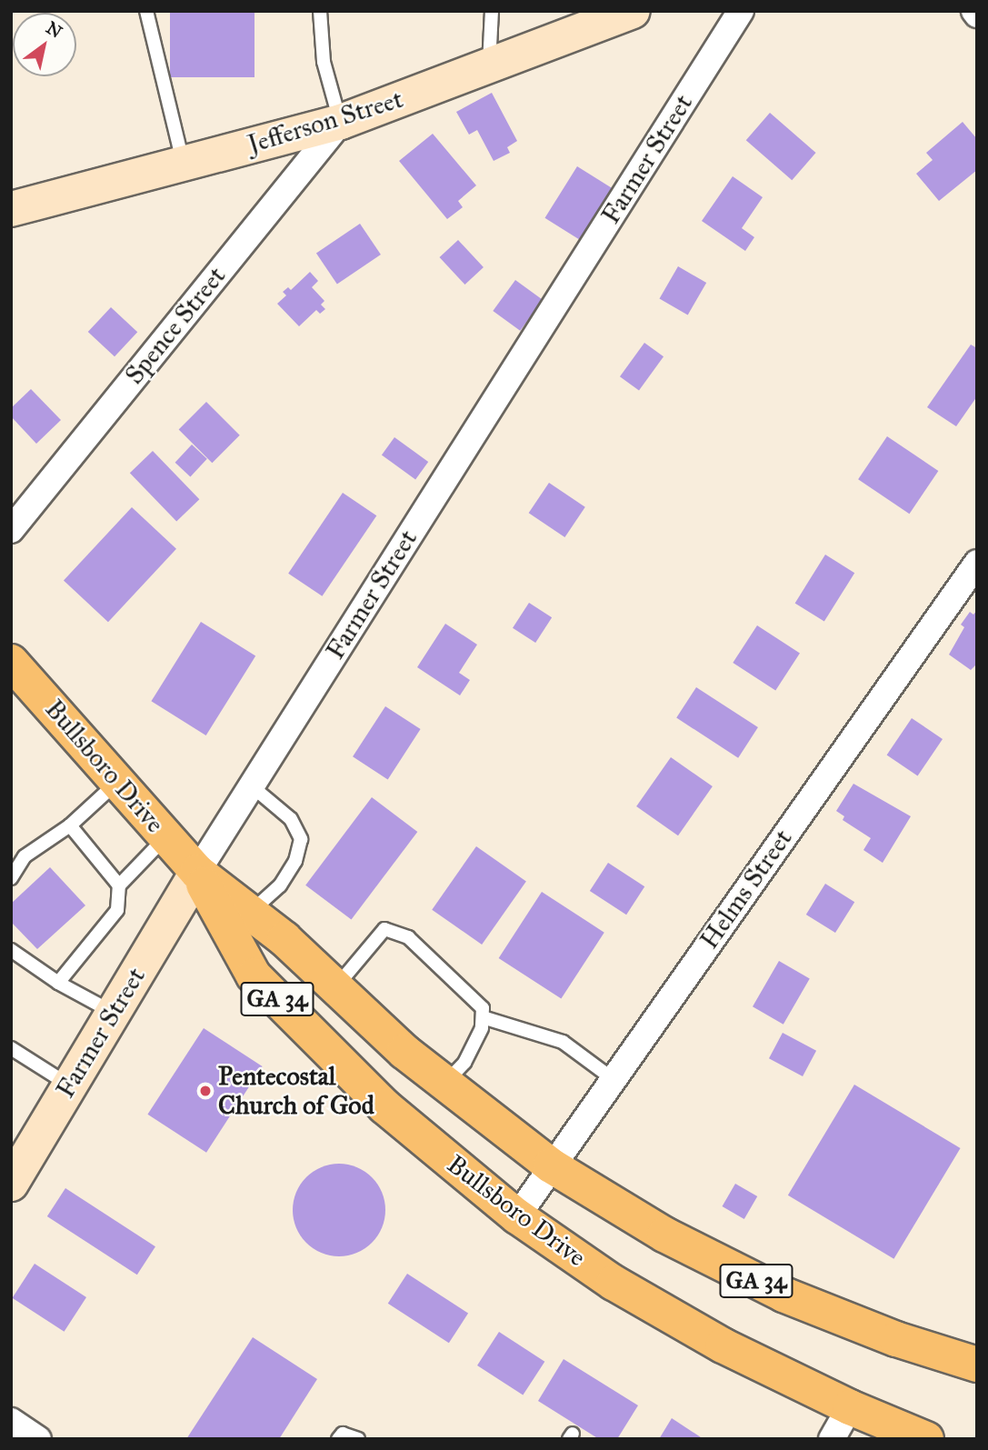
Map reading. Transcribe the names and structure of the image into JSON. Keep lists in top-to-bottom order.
{
  "streets": {
    "main road": ["Bullsboro Drive", "GA 34"],
    "street": [
      "Jefferson Street",
      "Farmer Street",
      "Spence Street",
      "Helms Street"
    ]
  },
  "crossings": [
    ["Jefferson Street", "Spence Street"],
    ["Farmer Street", "Bullsboro Drive"],
    ["Bullsboro Drive", "Helms Street"]
  ],
  "places": ["Pentecostal Church of God"],
  "north": "top right"
}
